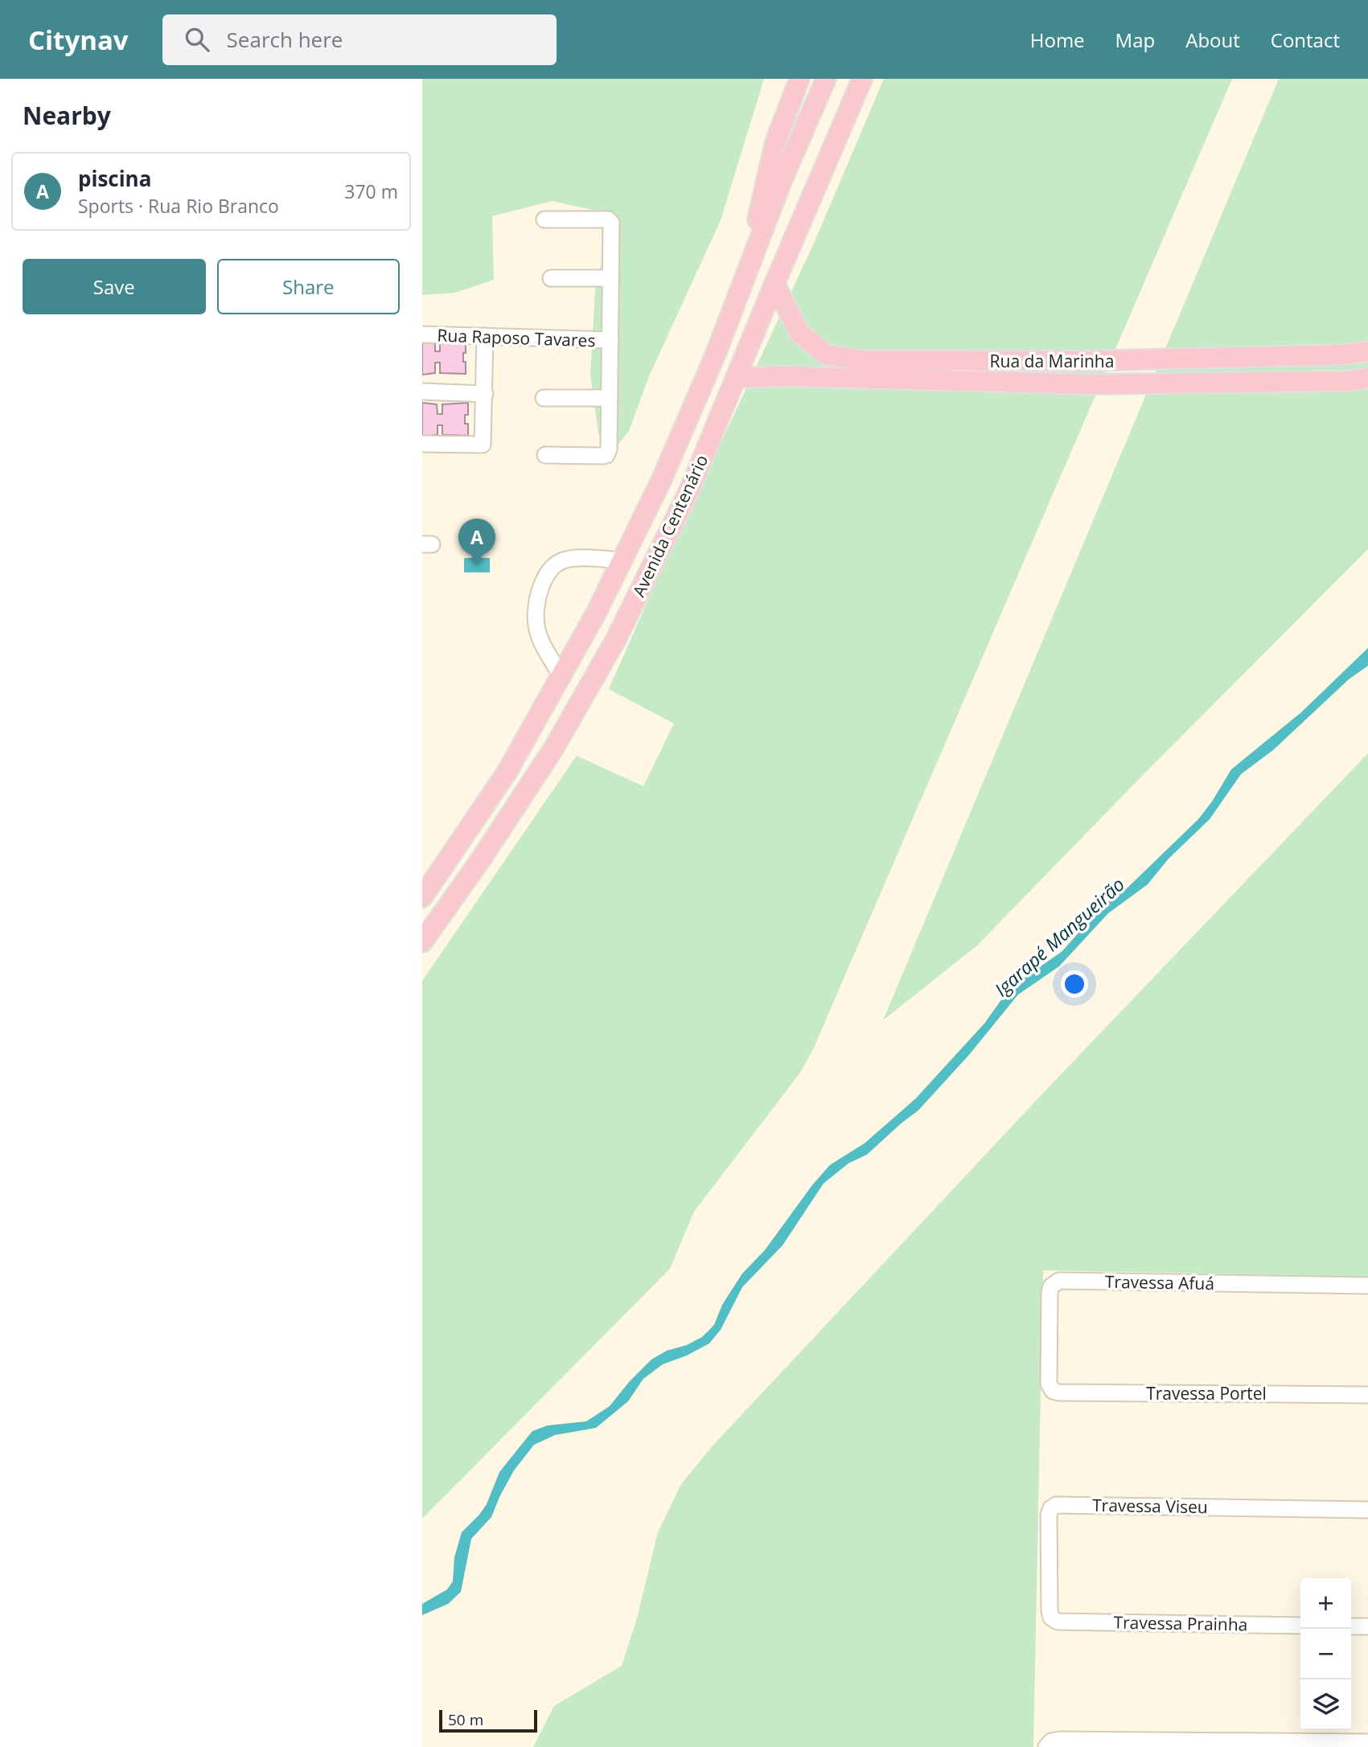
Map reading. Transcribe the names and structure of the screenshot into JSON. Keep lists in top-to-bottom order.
{
  "streets": {
    "main road": ["Rua da Marinha", "Avenida Centenário"],
    "street": [
      "Rua Raposo Tavares",
      "Travessa Afuá",
      "Travessa Portel",
      "Travessa Viseu",
      "Travessa Prainha"
    ]
  },
  "crossings": [
    ["Rua da Marinha", "Avenida Centenário"],
    ["Travessa Afuá", "Travessa Portel"],
    ["Travessa Viseu", "Travessa Prainha"]
  ],
  "water": ["Igarapé Mangueirão"],
  "scale_bar": "50 m",
  "page": {
    "header": "Citynav",
    "search": "Search here",
    "nav": [
      "Home",
      "Map",
      "About",
      "Contact"
    ],
    "heading": "Nearby",
    "list": [
      {
        "mark": "A",
        "name": "piscina",
        "note": "Sports · Rua Rio Branco",
        "value": "370 m"
      }
    ],
    "buttons": ["Save", "Share"],
    "pins": "A",
    "map_buttons": ["+", "−"],
    "scale": "50 m"
  }
}
